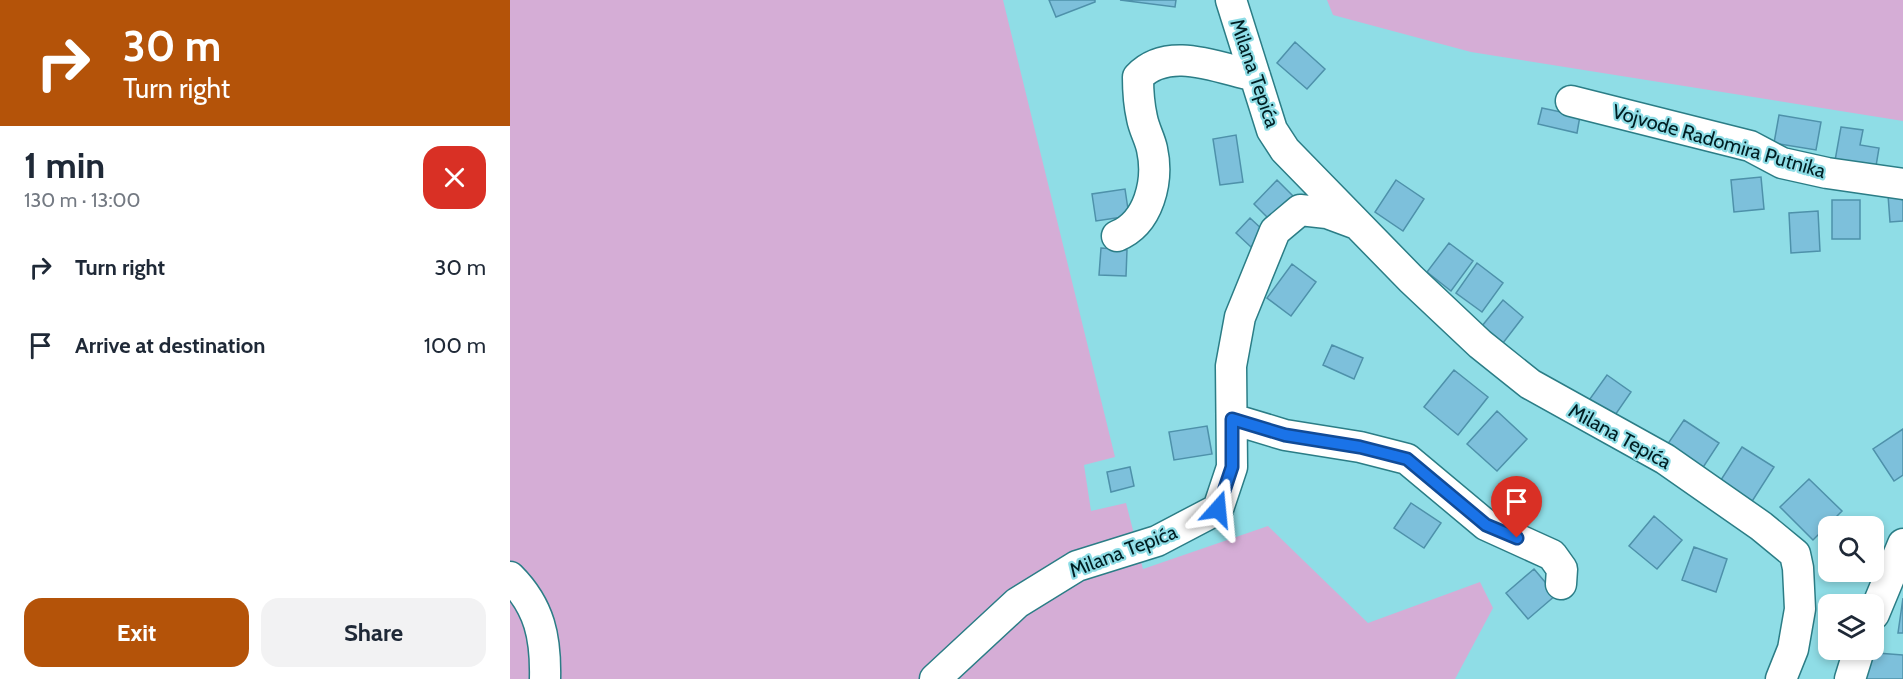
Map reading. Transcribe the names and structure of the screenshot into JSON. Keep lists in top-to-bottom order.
{
  "streets": {
    "street": ["Milana Tepića", "Vojvode Radomira Putnika"]
  },
  "page": {
    "turn": ["30 m", "Turn right"],
    "heading": ["1 min", "130 m · 13:00"],
    "list": [
      {
        "name": "Turn right",
        "value": "30 m"
      },
      {
        "name": "Arrive at destination",
        "value": "100 m"
      }
    ],
    "buttons": ["Exit", "Share"]
  }
}
